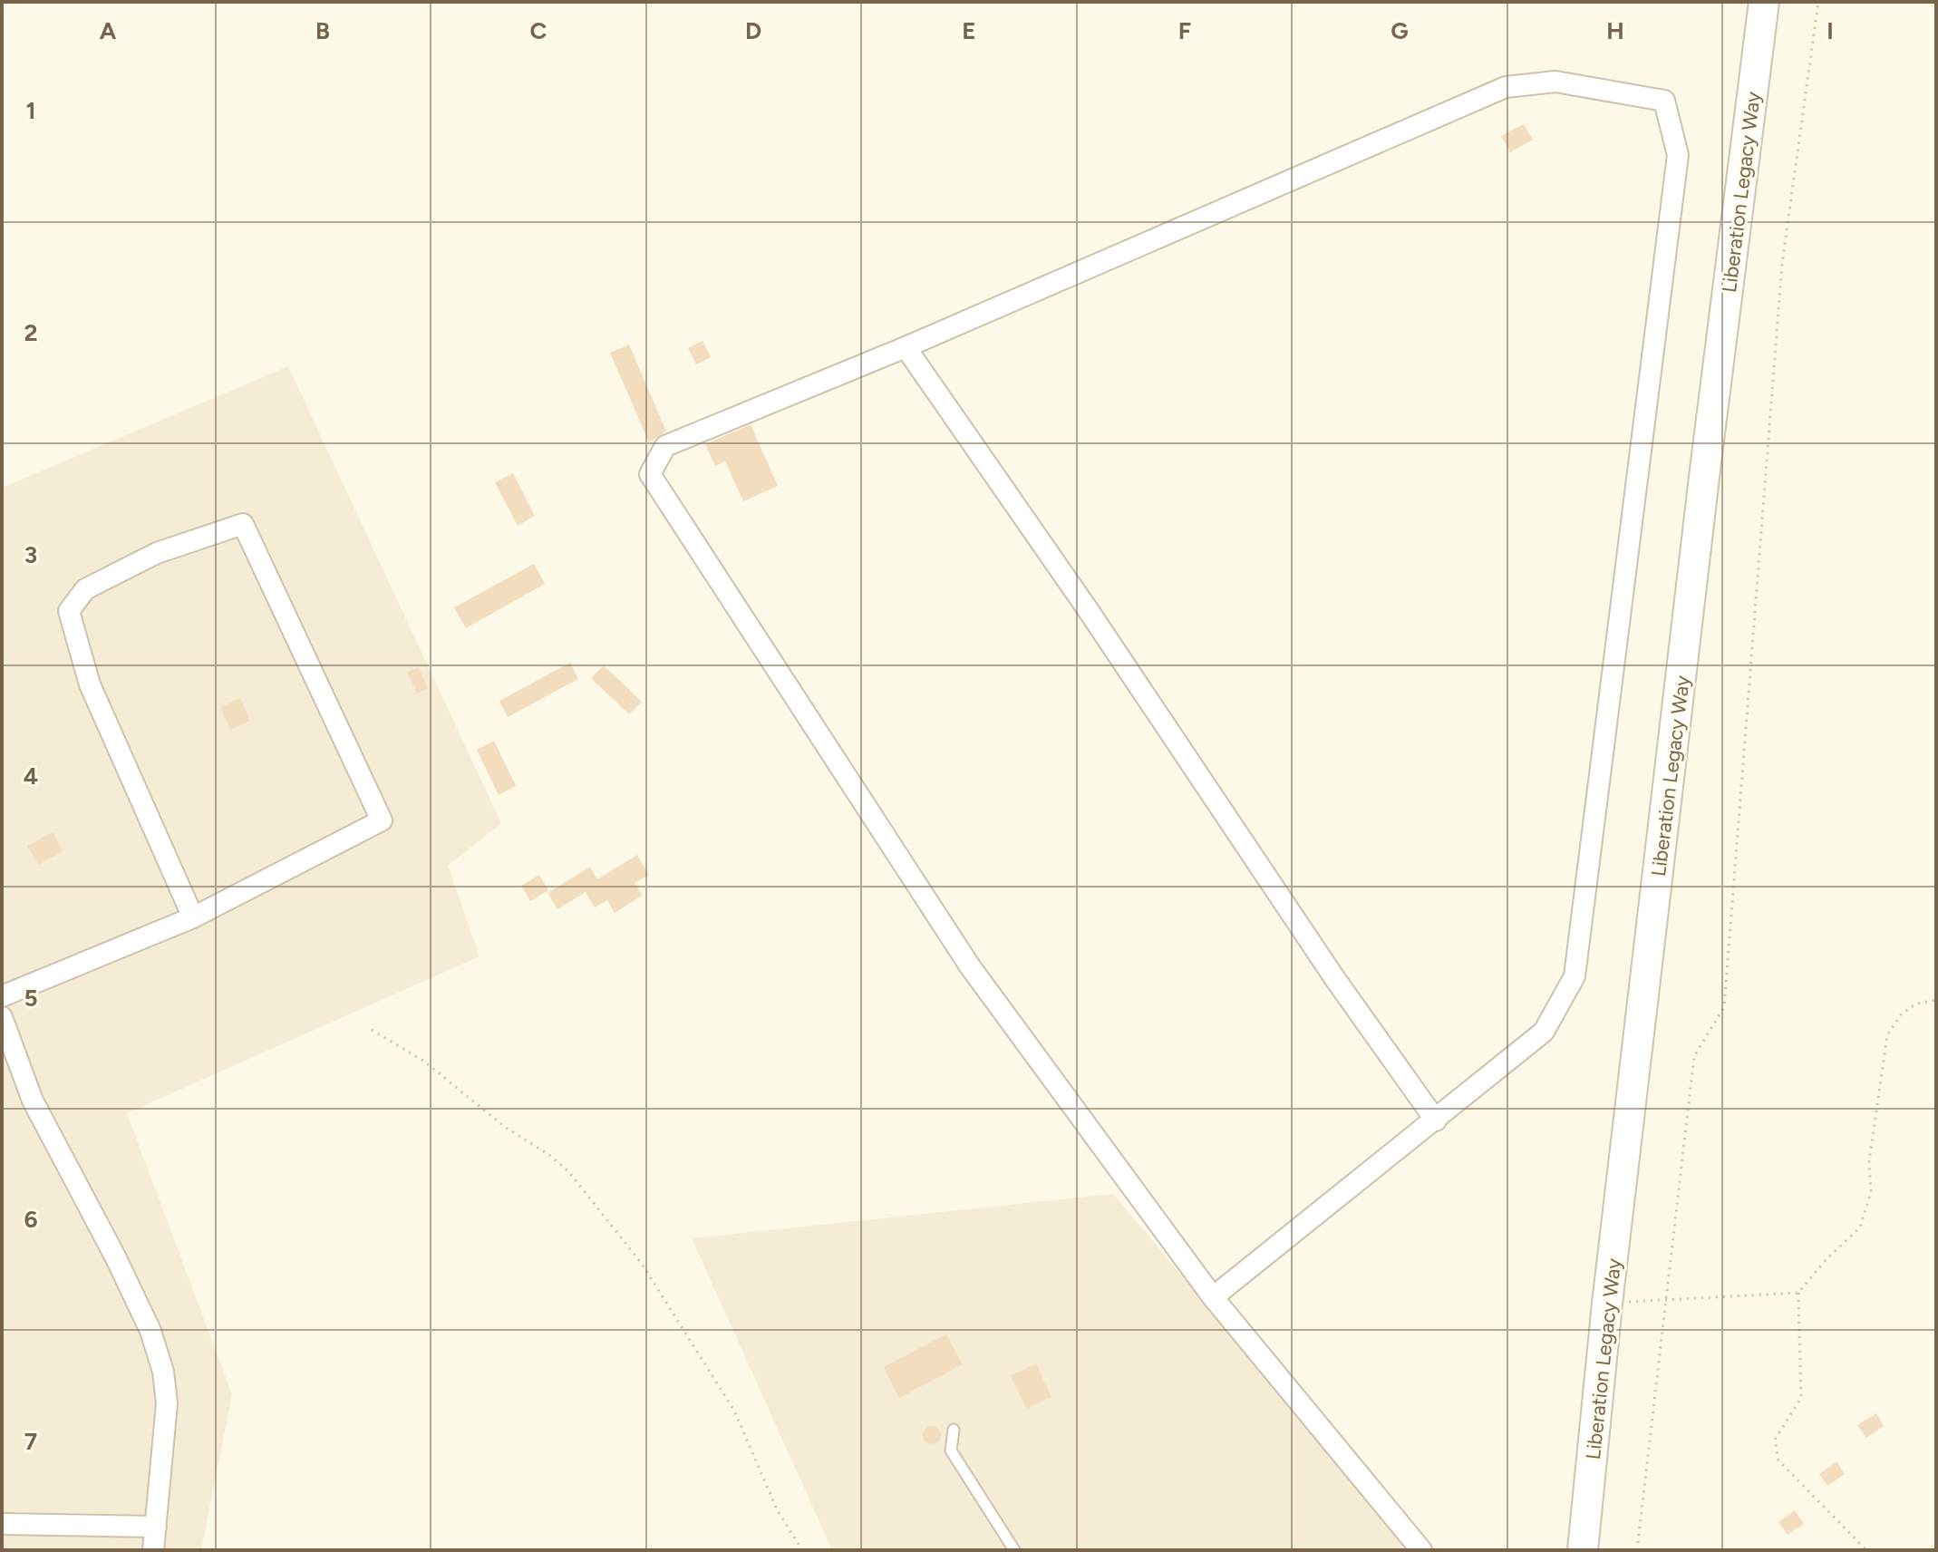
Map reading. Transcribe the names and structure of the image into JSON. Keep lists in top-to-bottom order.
{
  "streets": {
    "main road": ["Liberation Legacy Way"]
  },
  "grid": {
    "columns": [
      "A",
      "B",
      "C",
      "D",
      "E",
      "F",
      "G",
      "H",
      "I"
    ],
    "rows": [
      "1",
      "2",
      "3",
      "4",
      "5",
      "6",
      "7"
    ]
  }
}
